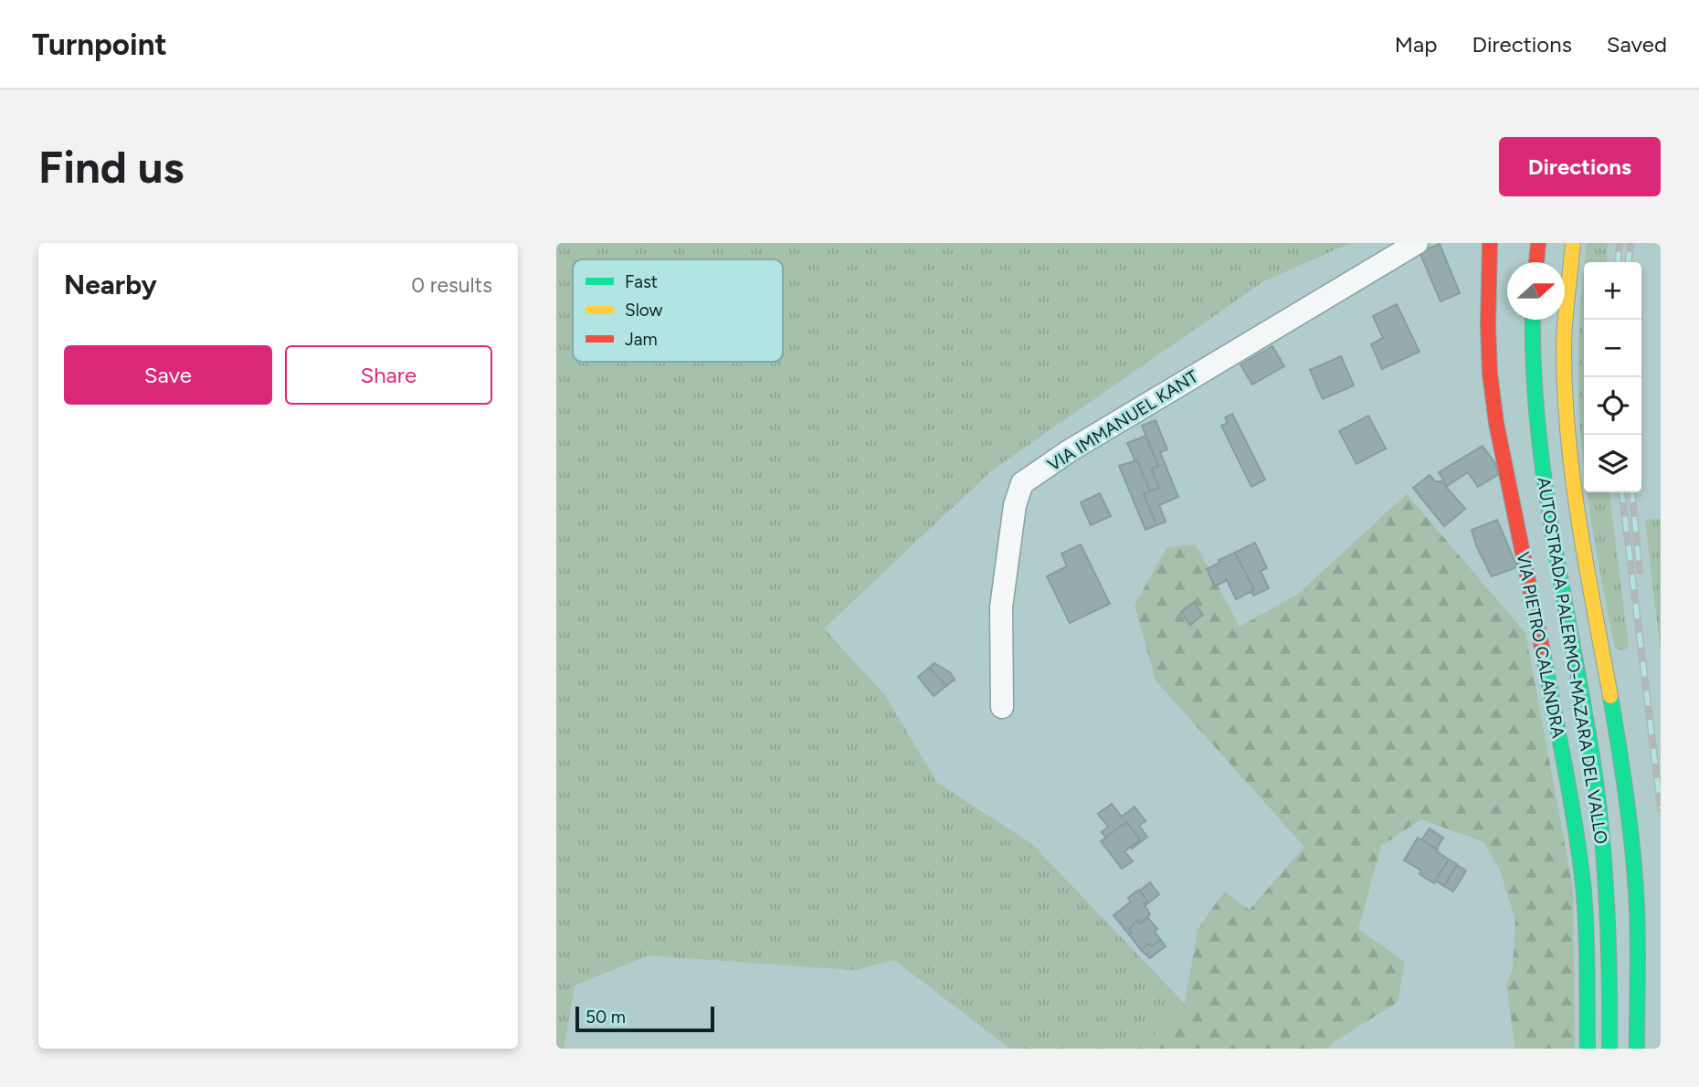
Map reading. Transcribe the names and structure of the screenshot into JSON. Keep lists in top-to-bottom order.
{
  "streets": {
    "main road": ["VIA PIETRO CALANDRA", "AUTOSTRADA PALERMO-MAZARA DEL VALLO"],
    "street": ["VIA IMMANUEL KANT"]
  },
  "legend": ["Fast", "Slow", "Jam"],
  "scale_bar": "50 m",
  "north": "right",
  "page": {
    "header": "Turnpoint",
    "nav": ["Map", "Directions", "Saved"],
    "buttons": [
      "Directions",
      ["Save", "Share"]
    ],
    "title": "Find us",
    "heading": ["Nearby", "0 results"],
    "map_buttons": ["+", "−"],
    "scale": "50 m"
  }
}
